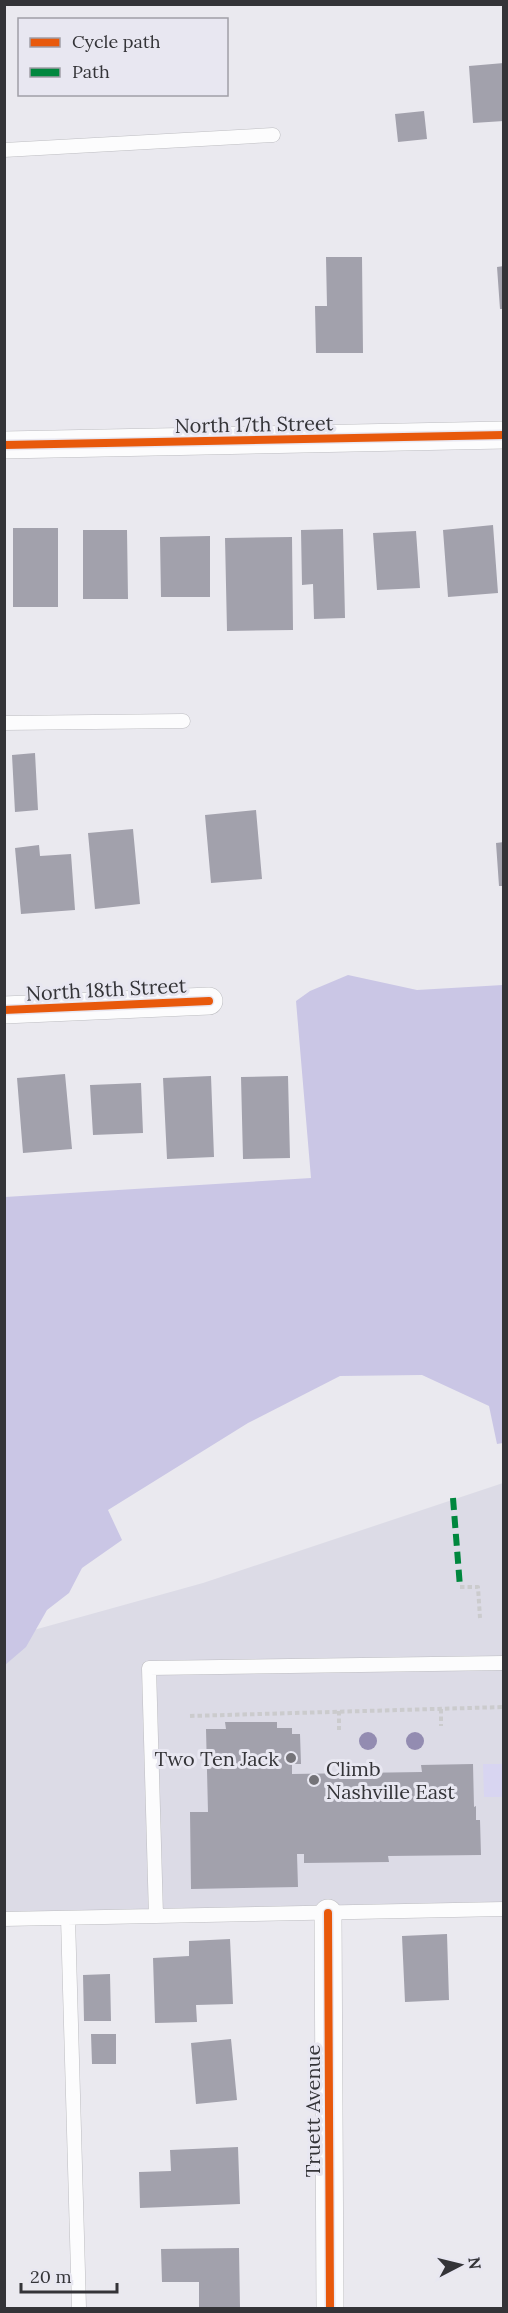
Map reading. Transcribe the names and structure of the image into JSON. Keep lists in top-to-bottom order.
{
  "streets": {
    "street": ["North 17th Street", "North 18th Street", "Truett Avenue"]
  },
  "places": ["Two Ten Jack", "Climb Nashville East"],
  "legend": ["Cycle path", "Path"],
  "scale_bar": "20 m",
  "north": "right"
}
